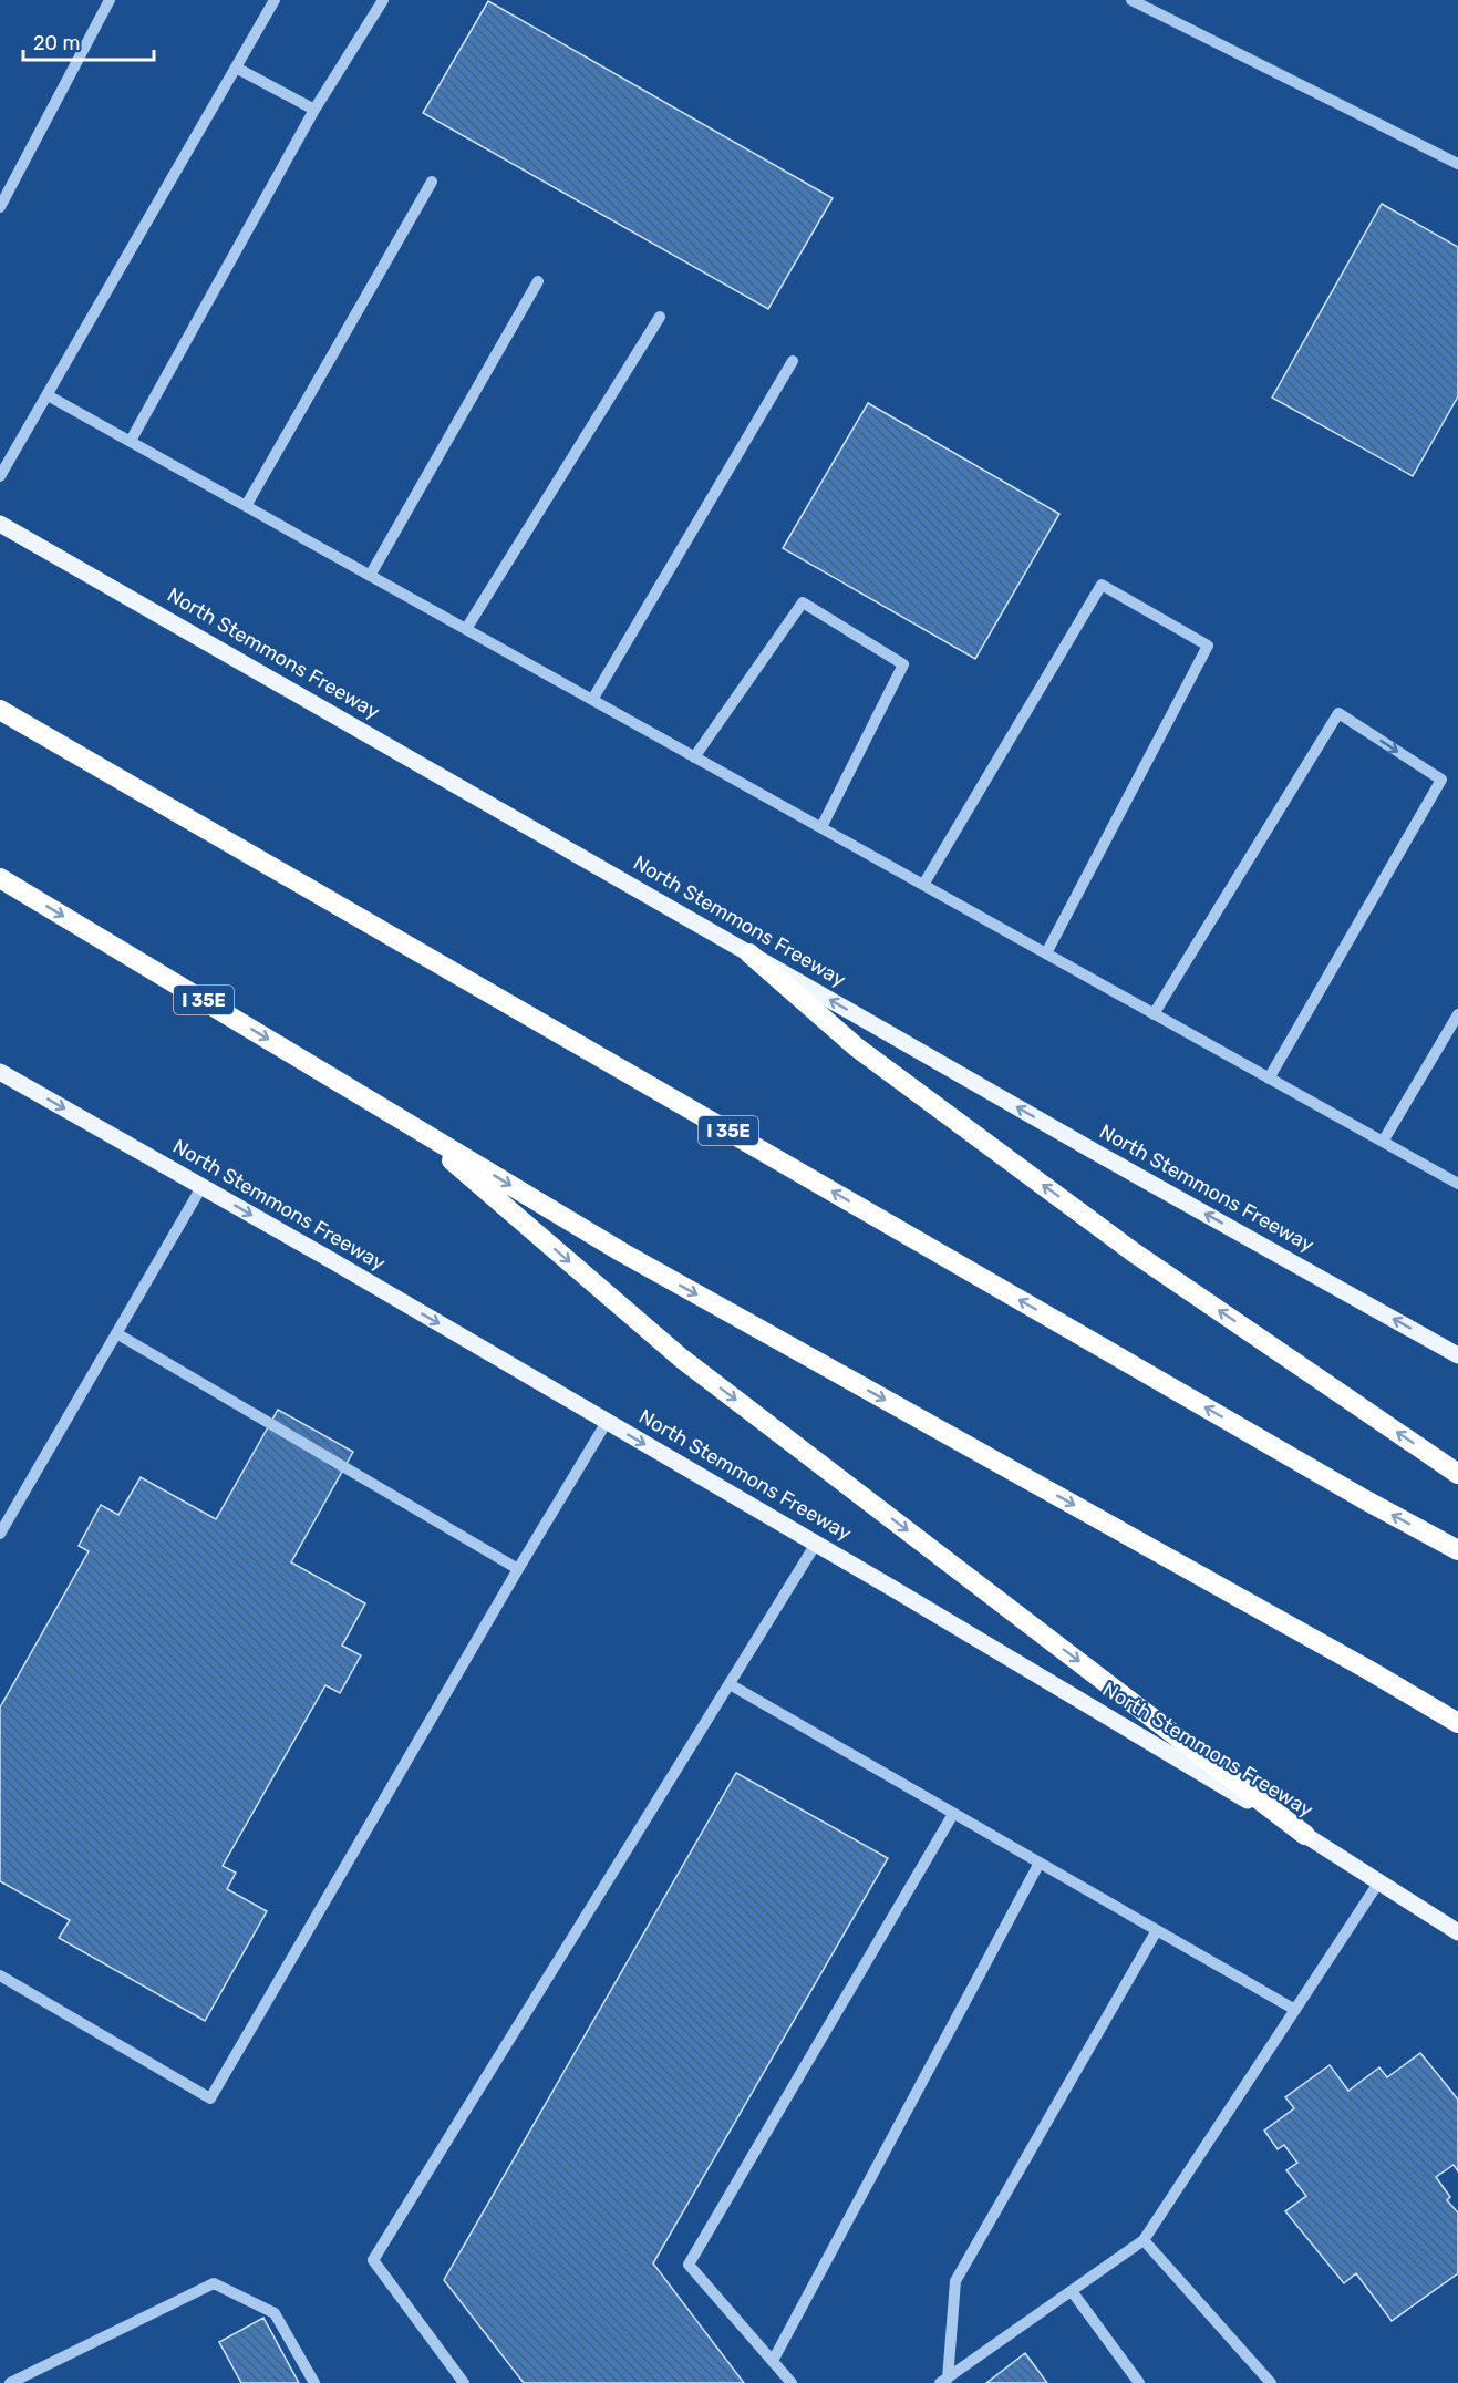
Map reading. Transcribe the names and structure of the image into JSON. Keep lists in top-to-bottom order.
{
  "streets": {
    "highway": ["I 35E"],
    "main road": ["North Stemmons Freeway"]
  },
  "scale_bar": "20 m"
}
